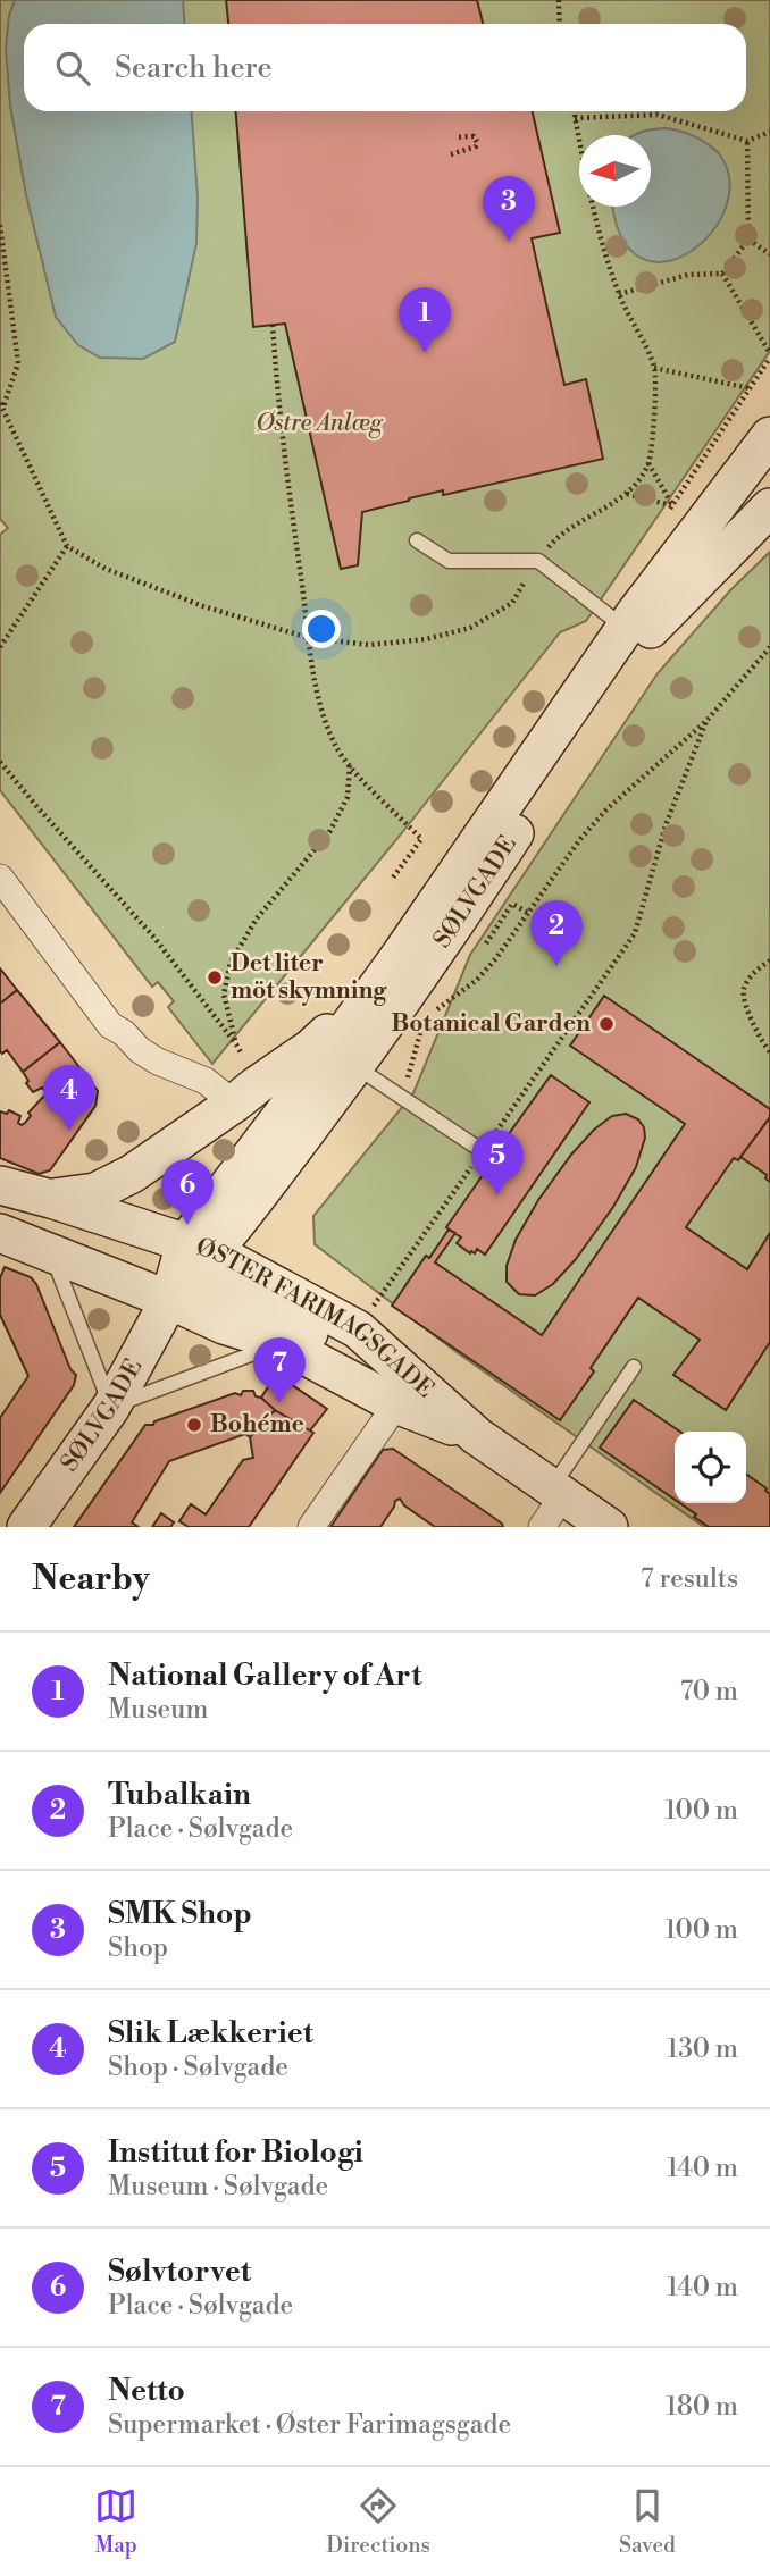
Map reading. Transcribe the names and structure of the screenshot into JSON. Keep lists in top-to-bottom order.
{
  "streets": {
    "street": ["SØLVGADE", "ØSTER FARIMAGSGADE"]
  },
  "crossings": [
    ["SØLVGADE", "ØSTER FARIMAGSGADE"]
  ],
  "parks": ["Østre Anlæg"],
  "places": ["Det liter möt skymning", "Botanical Garden", "Bohéme"],
  "north": "left",
  "page": {
    "search": "Search here",
    "pins": [
      "3",
      "1",
      "2",
      "4",
      "5",
      "6",
      "7"
    ],
    "heading": ["Nearby", "7 results"],
    "list": [
      {
        "mark": "1",
        "name": "National Gallery of Art",
        "note": "Museum",
        "value": "70 m"
      },
      {
        "mark": "2",
        "name": "Tubalkain",
        "note": "Place · Sølvgade",
        "value": "100 m"
      },
      {
        "mark": "3",
        "name": "SMK Shop",
        "note": "Shop",
        "value": "100 m"
      },
      {
        "mark": "4",
        "name": "Slik Lækkeriet",
        "note": "Shop · Sølvgade",
        "value": "130 m"
      },
      {
        "mark": "5",
        "name": "Institut for Biologi",
        "note": "Museum · Sølvgade",
        "value": "140 m"
      },
      {
        "mark": "6",
        "name": "Sølvtorvet",
        "note": "Place · Sølvgade",
        "value": "140 m"
      },
      {
        "mark": "7",
        "name": "Netto",
        "note": "Supermarket · Øster Farimagsgade",
        "value": "180 m"
      }
    ],
    "nav": ["Map", "Directions", "Saved"]
  }
}
